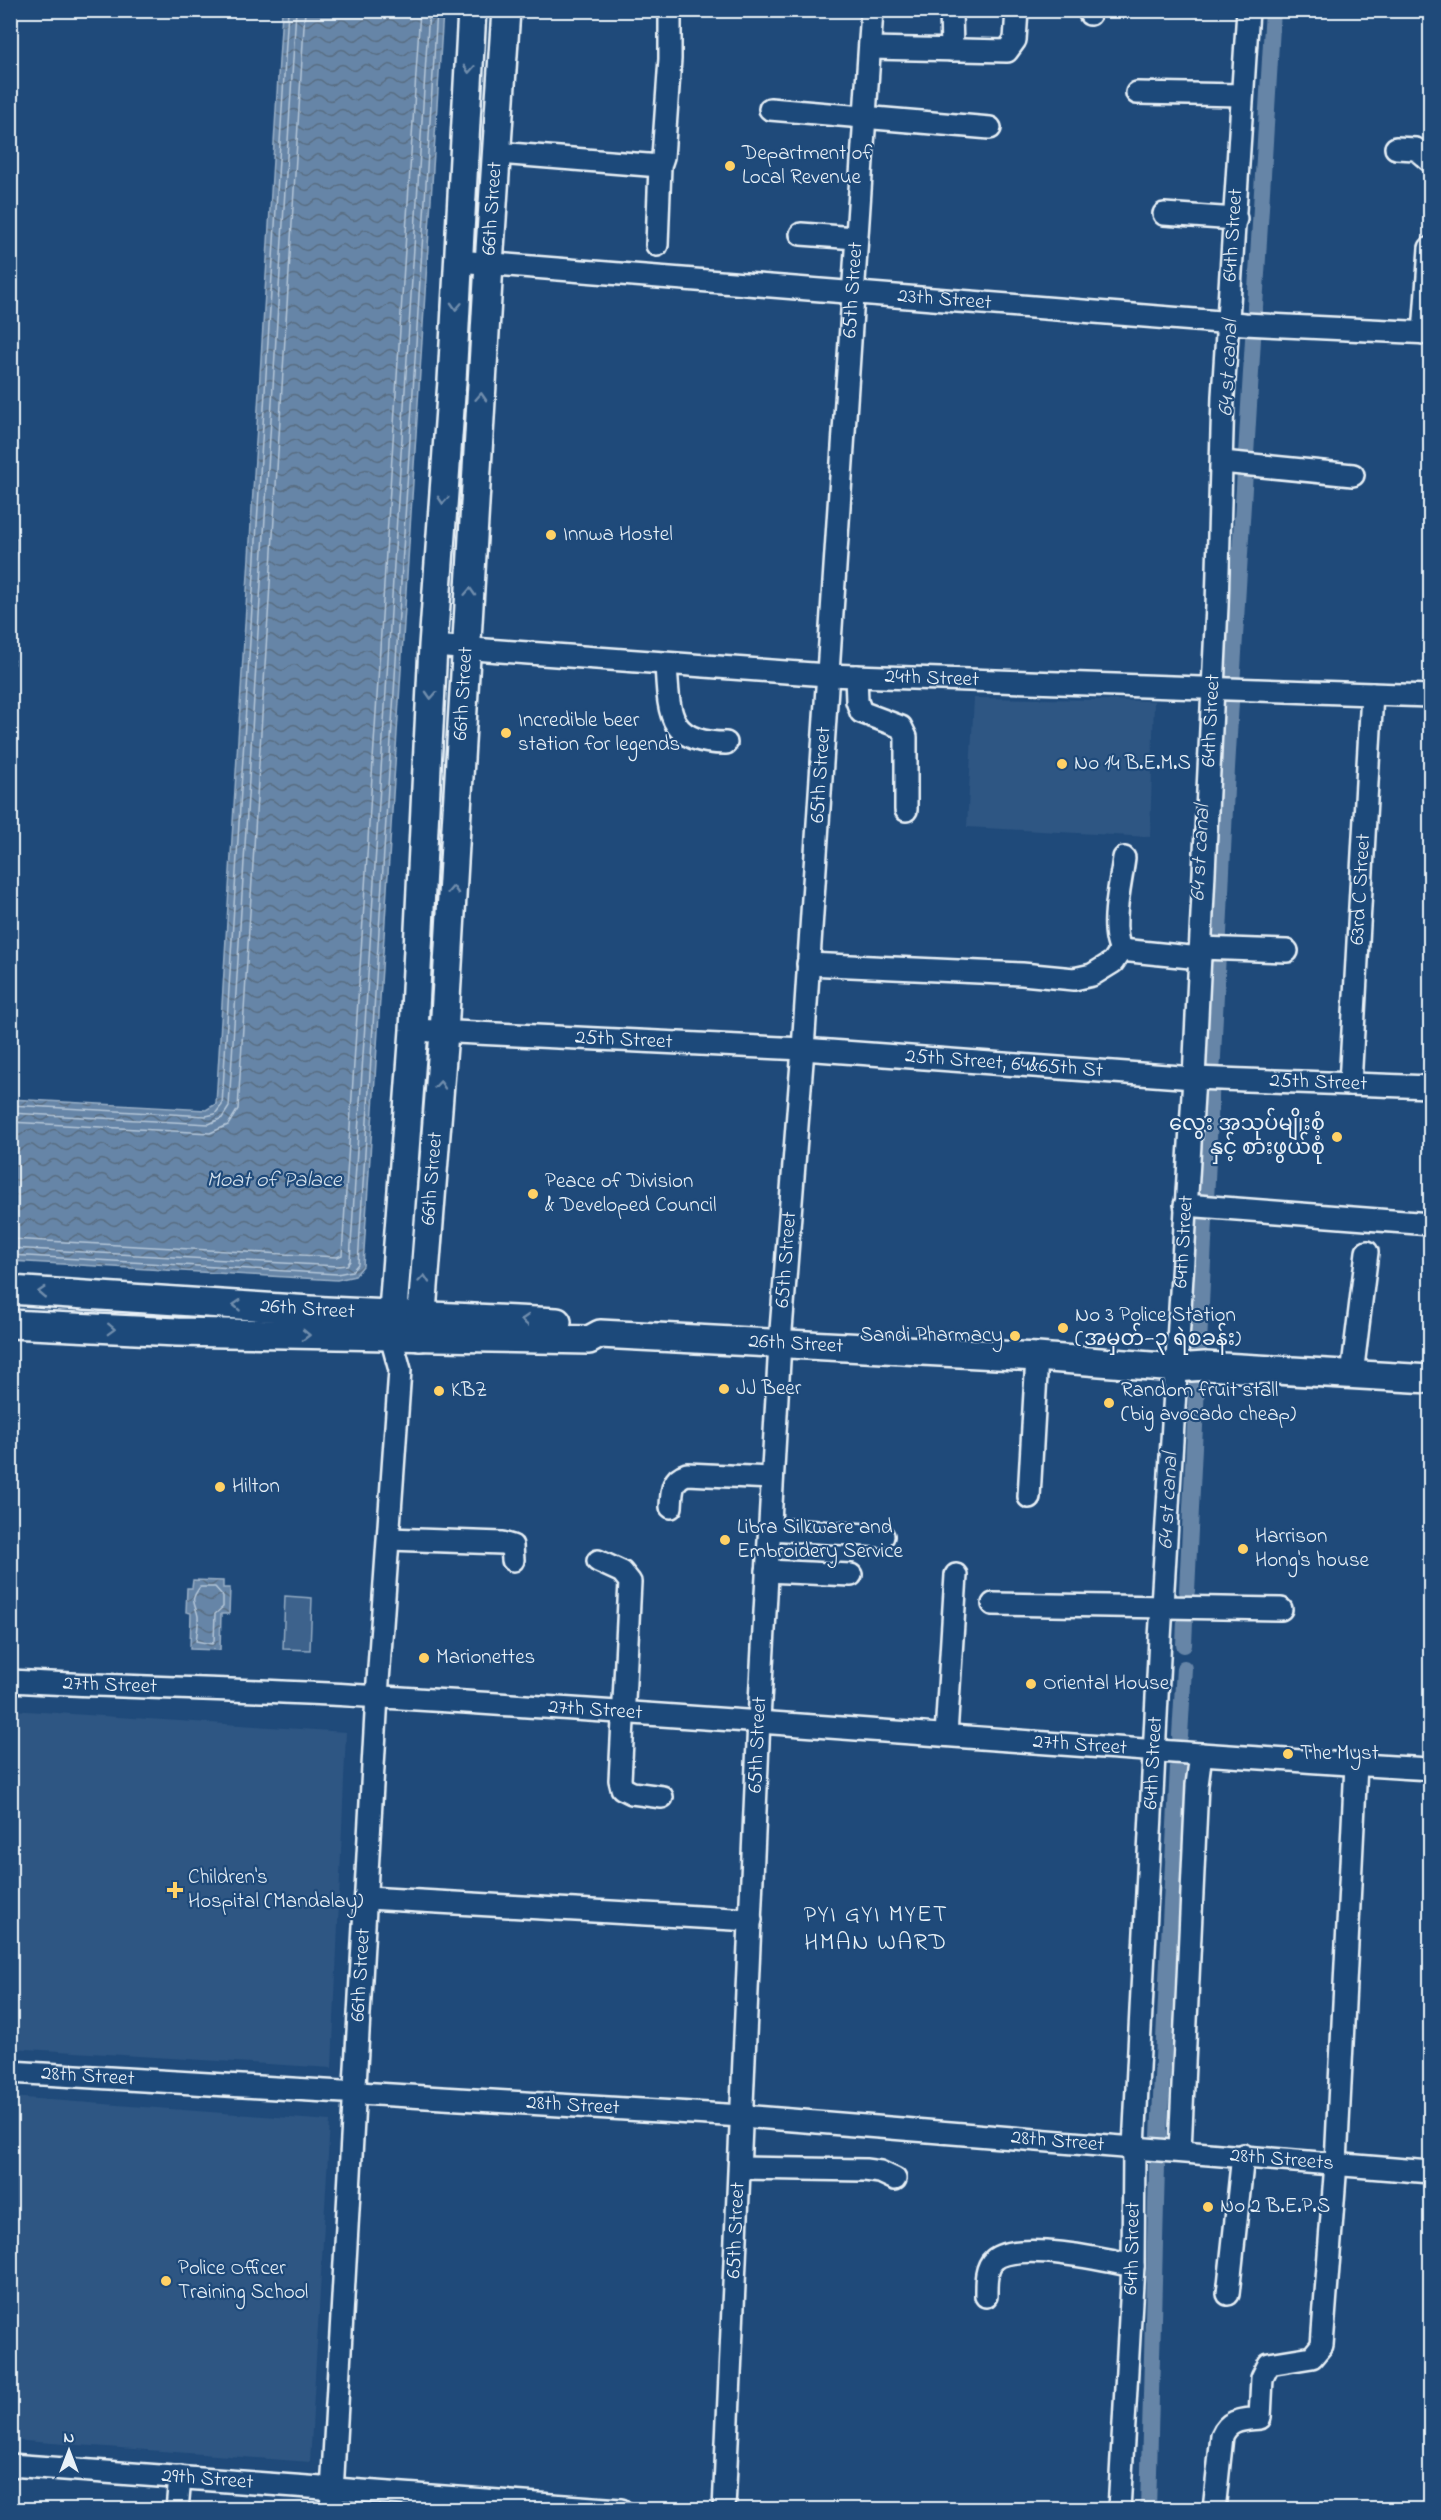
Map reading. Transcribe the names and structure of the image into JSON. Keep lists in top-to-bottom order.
{
  "streets": {
    "main road": ["66th Street", "26th Street"],
    "street": [
      "64th Street",
      "65th Street",
      "23th Street",
      "24th Street",
      "63rd C Street",
      "25th Street",
      "25th Street, 64&65th St",
      "27th Street",
      "28th Street",
      "28th Streets",
      "29th Street"
    ]
  },
  "crossings": [
    ["66th Street", "23th Street"],
    ["66th Street", "24th Street"],
    ["66th Street", "25th Street"],
    ["66th Street", "26th Street"],
    ["66th Street", "27th Street"],
    ["66th Street", "28th Street"],
    ["66th Street", "29th Street"],
    ["64th Street", "23th Street"],
    ["64th Street", "24th Street"],
    ["64th Street", "25th Street"],
    ["64th Street", "25th Street, 64&65th St"],
    ["64th Street", "26th Street"],
    ["64th Street", "27th Street"],
    ["64th Street", "28th Street"],
    ["64th Street", "28th Streets"],
    ["65th Street", "23th Street"],
    ["65th Street", "24th Street"],
    ["65th Street", "25th Street"],
    ["65th Street", "25th Street, 64&65th St"],
    ["65th Street", "26th Street"],
    ["65th Street", "27th Street"],
    ["65th Street", "28th Street"],
    ["24th Street", "63rd C Street"],
    ["63rd C Street", "25th Street"],
    ["25th Street", "25th Street, 64&65th St"],
    ["28th Street", "28th Streets"]
  ],
  "districts": ["PYI GYI MYET HMAN WARD"],
  "water": ["64 st canal", "Moat of Palace"],
  "places": {
    "other": [
      "Department of Local Revenue",
      "Innwa Hostel",
      "Incredible beer station for legends",
      "No 14 B.E.M.S",
      "လွေး အသုပ်မျိုးစုံ နှင့် စားဖွယ်စုံ",
      "Peace of Division & Developed Council",
      "No 3 Police Station (အမှတ်−၃ ရဲစခန်း)",
      "Sandi Pharmacy",
      "JJ Beer",
      "KBZ",
      "Random fruit stall (big avocado cheap)",
      "Hilton",
      "Libra Silkware and Embroidery Service",
      "Harrison Hong's house",
      "Marionettes",
      "Oriental House",
      "The Myst",
      "No 2 B.E.P.S",
      "Police Officer Training School"
    ],
    "health": ["Children's Hospital (Mandalay)"]
  },
  "north": "top"
}
